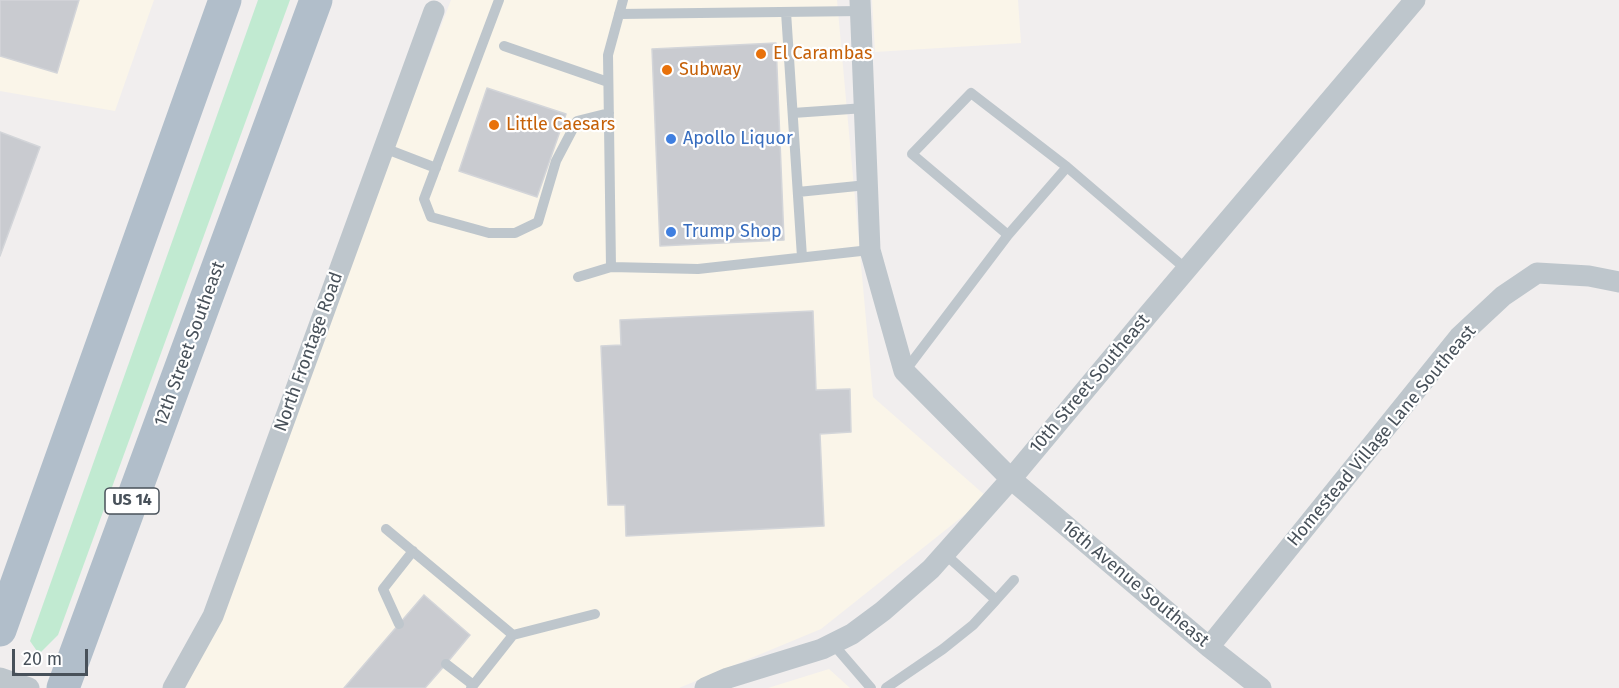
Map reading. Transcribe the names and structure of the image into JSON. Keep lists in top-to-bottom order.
{
  "streets": {
    "main road": ["12th Street Southeast", "US 14"],
    "street": [
      "North Frontage Road",
      "10th Street Southeast",
      "Homestead Village Lane Southeast",
      "16th Avenue Southeast"
    ]
  },
  "crossings": [
    ["10th Street Southeast", "16th Avenue Southeast"],
    ["Homestead Village Lane Southeast", "16th Avenue Southeast"]
  ],
  "places": [
    "El Carambas",
    "Subway",
    "Little Caesars",
    "Apollo Liquor",
    "Trump Shop"
  ],
  "scale_bar": "20 m"
}
